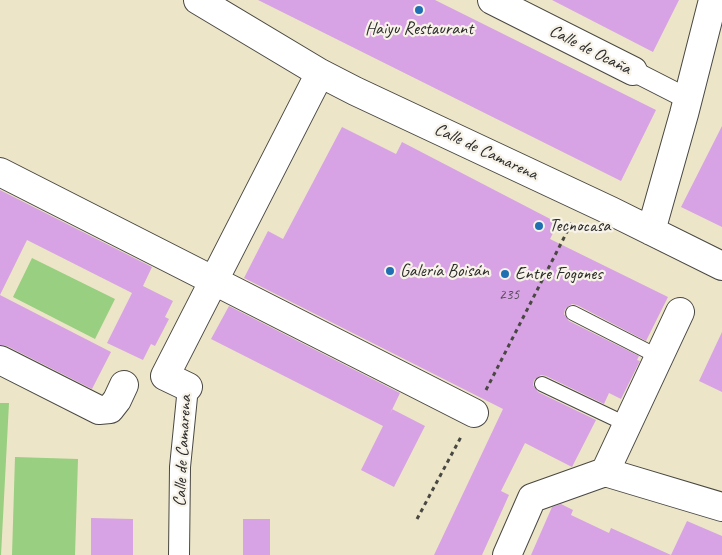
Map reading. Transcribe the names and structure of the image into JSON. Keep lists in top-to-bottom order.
{
  "streets": {
    "street": ["Calle de Ocaña", "Calle de Camarena"]
  },
  "places": [
    "Haiyu Restaurant",
    "Tecnocasa",
    "Galería Boisán",
    "Entre Fogones"
  ],
  "house_numbers": ["235"]
}
